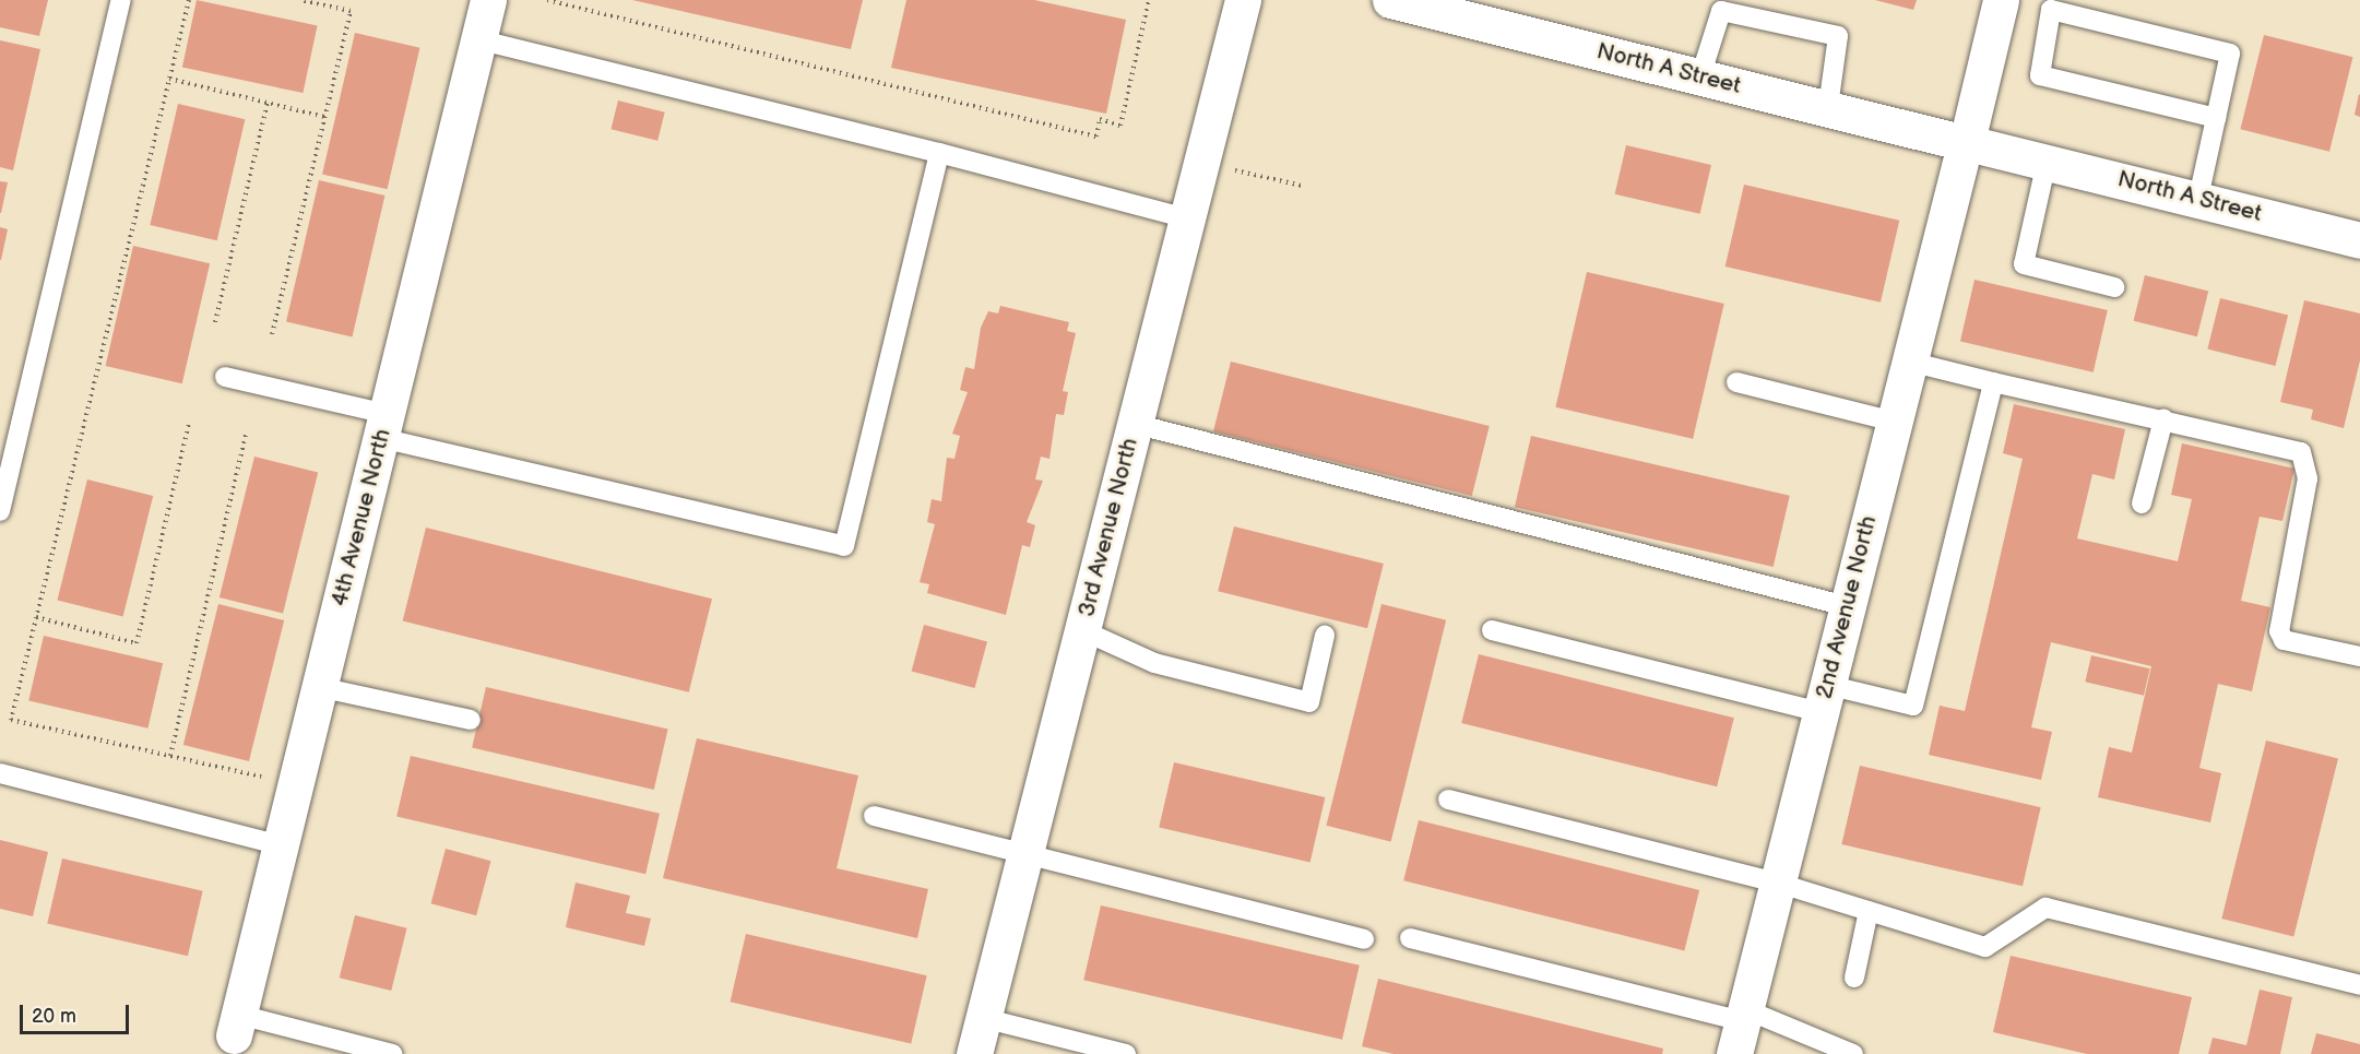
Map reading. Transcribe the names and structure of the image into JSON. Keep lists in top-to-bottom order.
{
  "streets": {
    "street": [
      "North A Street",
      "4th Avenue North",
      "3rd Avenue North",
      "2nd Avenue North"
    ]
  },
  "crossings": [
    ["North A Street", "2nd Avenue North"]
  ],
  "scale_bar": "20 m"
}
